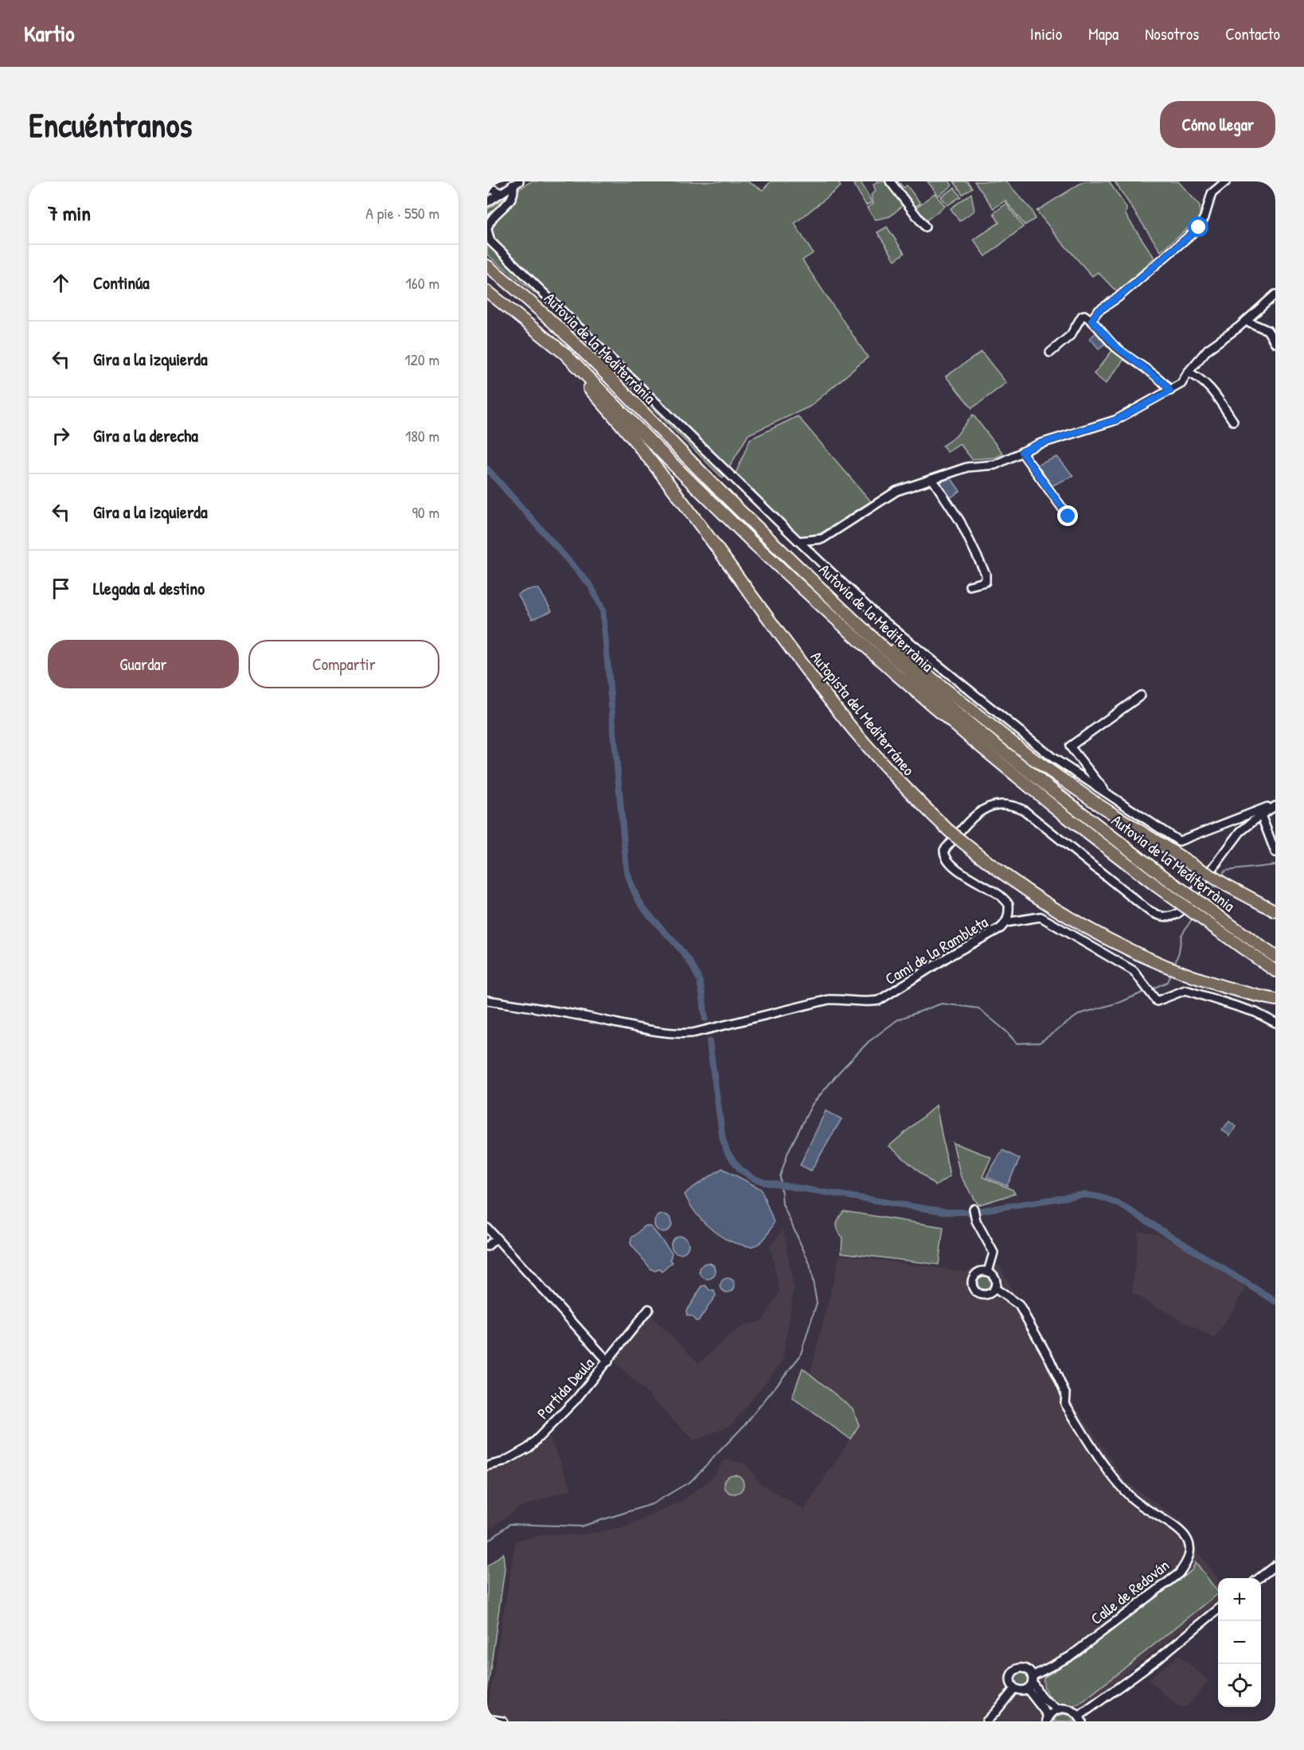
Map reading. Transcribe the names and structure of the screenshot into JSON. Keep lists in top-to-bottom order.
{
  "streets": {
    "highway": ["Autovia de la Mediterrània", "Autopista del Mediterráneo"],
    "street": ["Camí de la Rambleta", "Partida Deula", "Calle de Redován"]
  },
  "crossings": [
    ["Autovia de la Mediterrània", "Autopista del Mediterráneo"]
  ],
  "page": {
    "header": "Kartio",
    "nav": [
      "Inicio",
      "Mapa",
      "Nosotros",
      "Contacto"
    ],
    "buttons": [
      "Cómo llegar",
      ["Guardar", "Compartir"]
    ],
    "title": "Encuéntranos",
    "heading": ["7 min", "A pie · 550 m"],
    "list": [
      ["Continúa", "160 m"],
      ["Gira a la izquierda", "120 m"],
      ["Gira a la derecha", "180 m"],
      ["Gira a la izquierda", "90 m"],
      "Llegada al destino"
    ],
    "map_buttons": ["+", "−"]
  }
}
